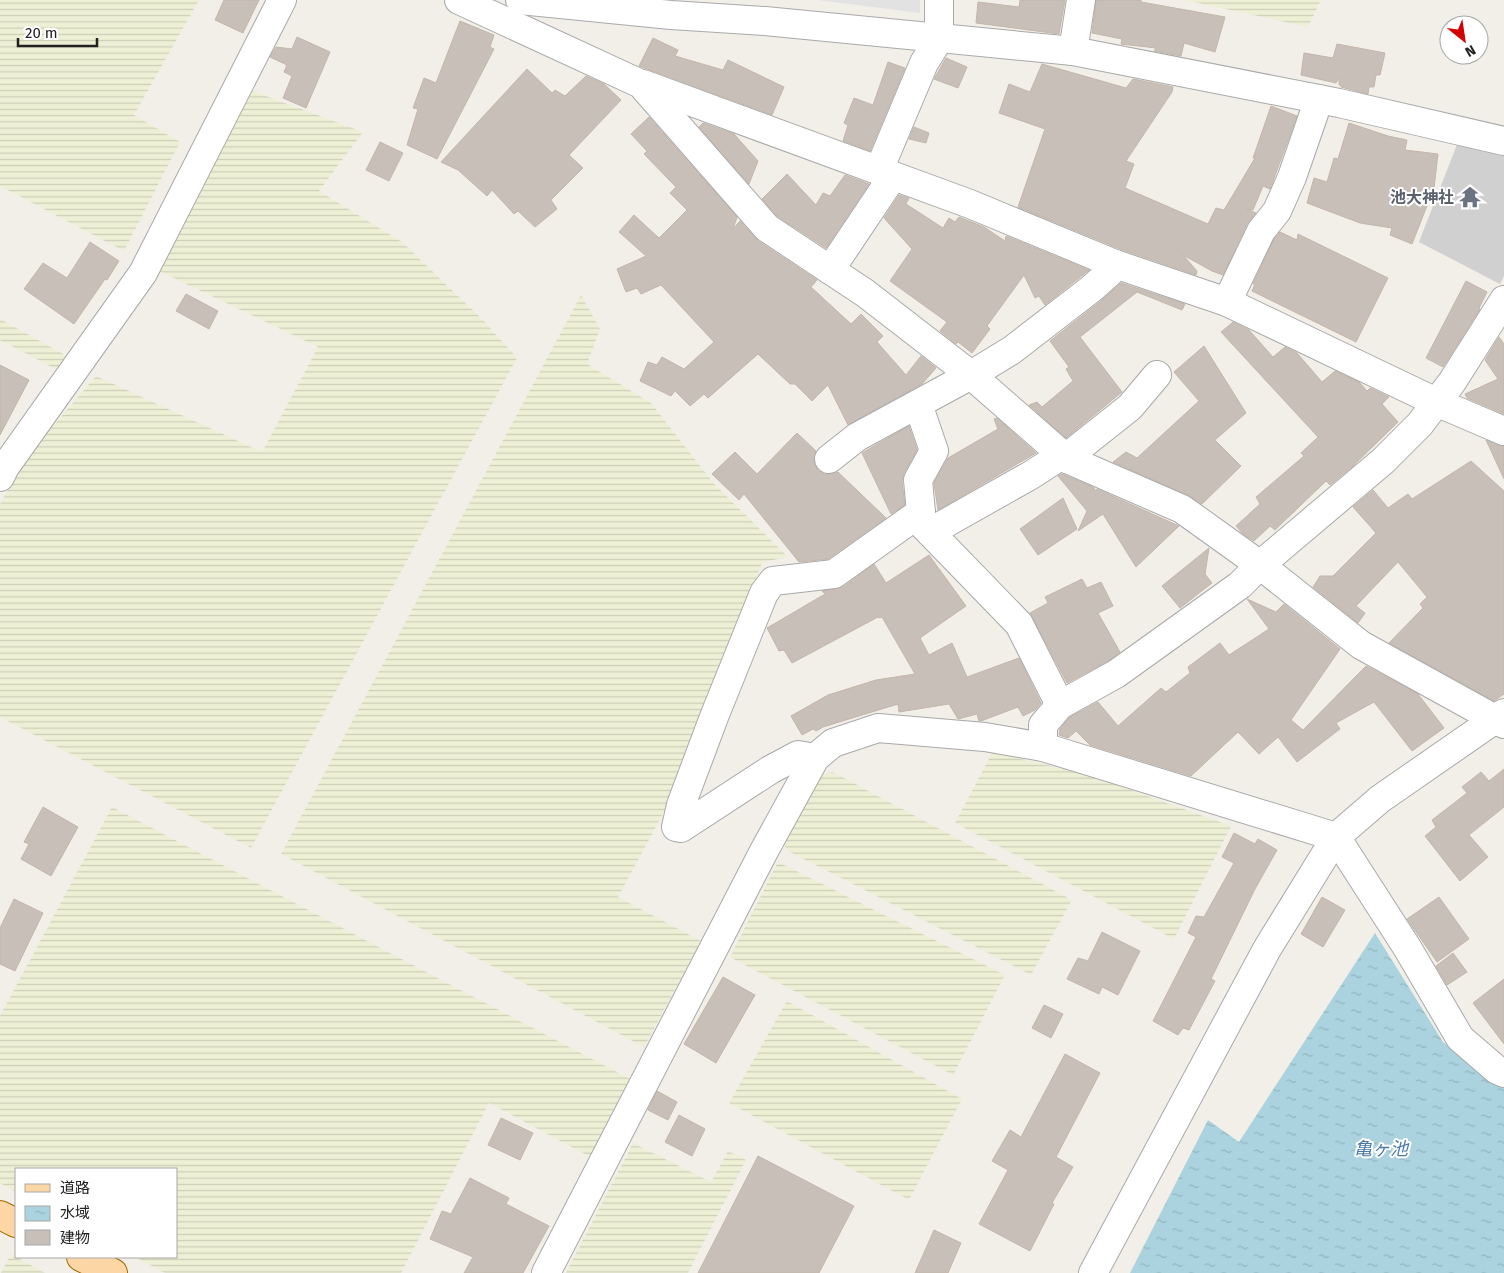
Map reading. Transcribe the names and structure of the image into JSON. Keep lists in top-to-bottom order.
{
  "water": ["亀ヶ池"],
  "places": {
    "temple": ["池大神社"]
  },
  "legend": ["道路", "水域", "建物"],
  "scale_bar": "20 m",
  "north": "bottom right"
}
